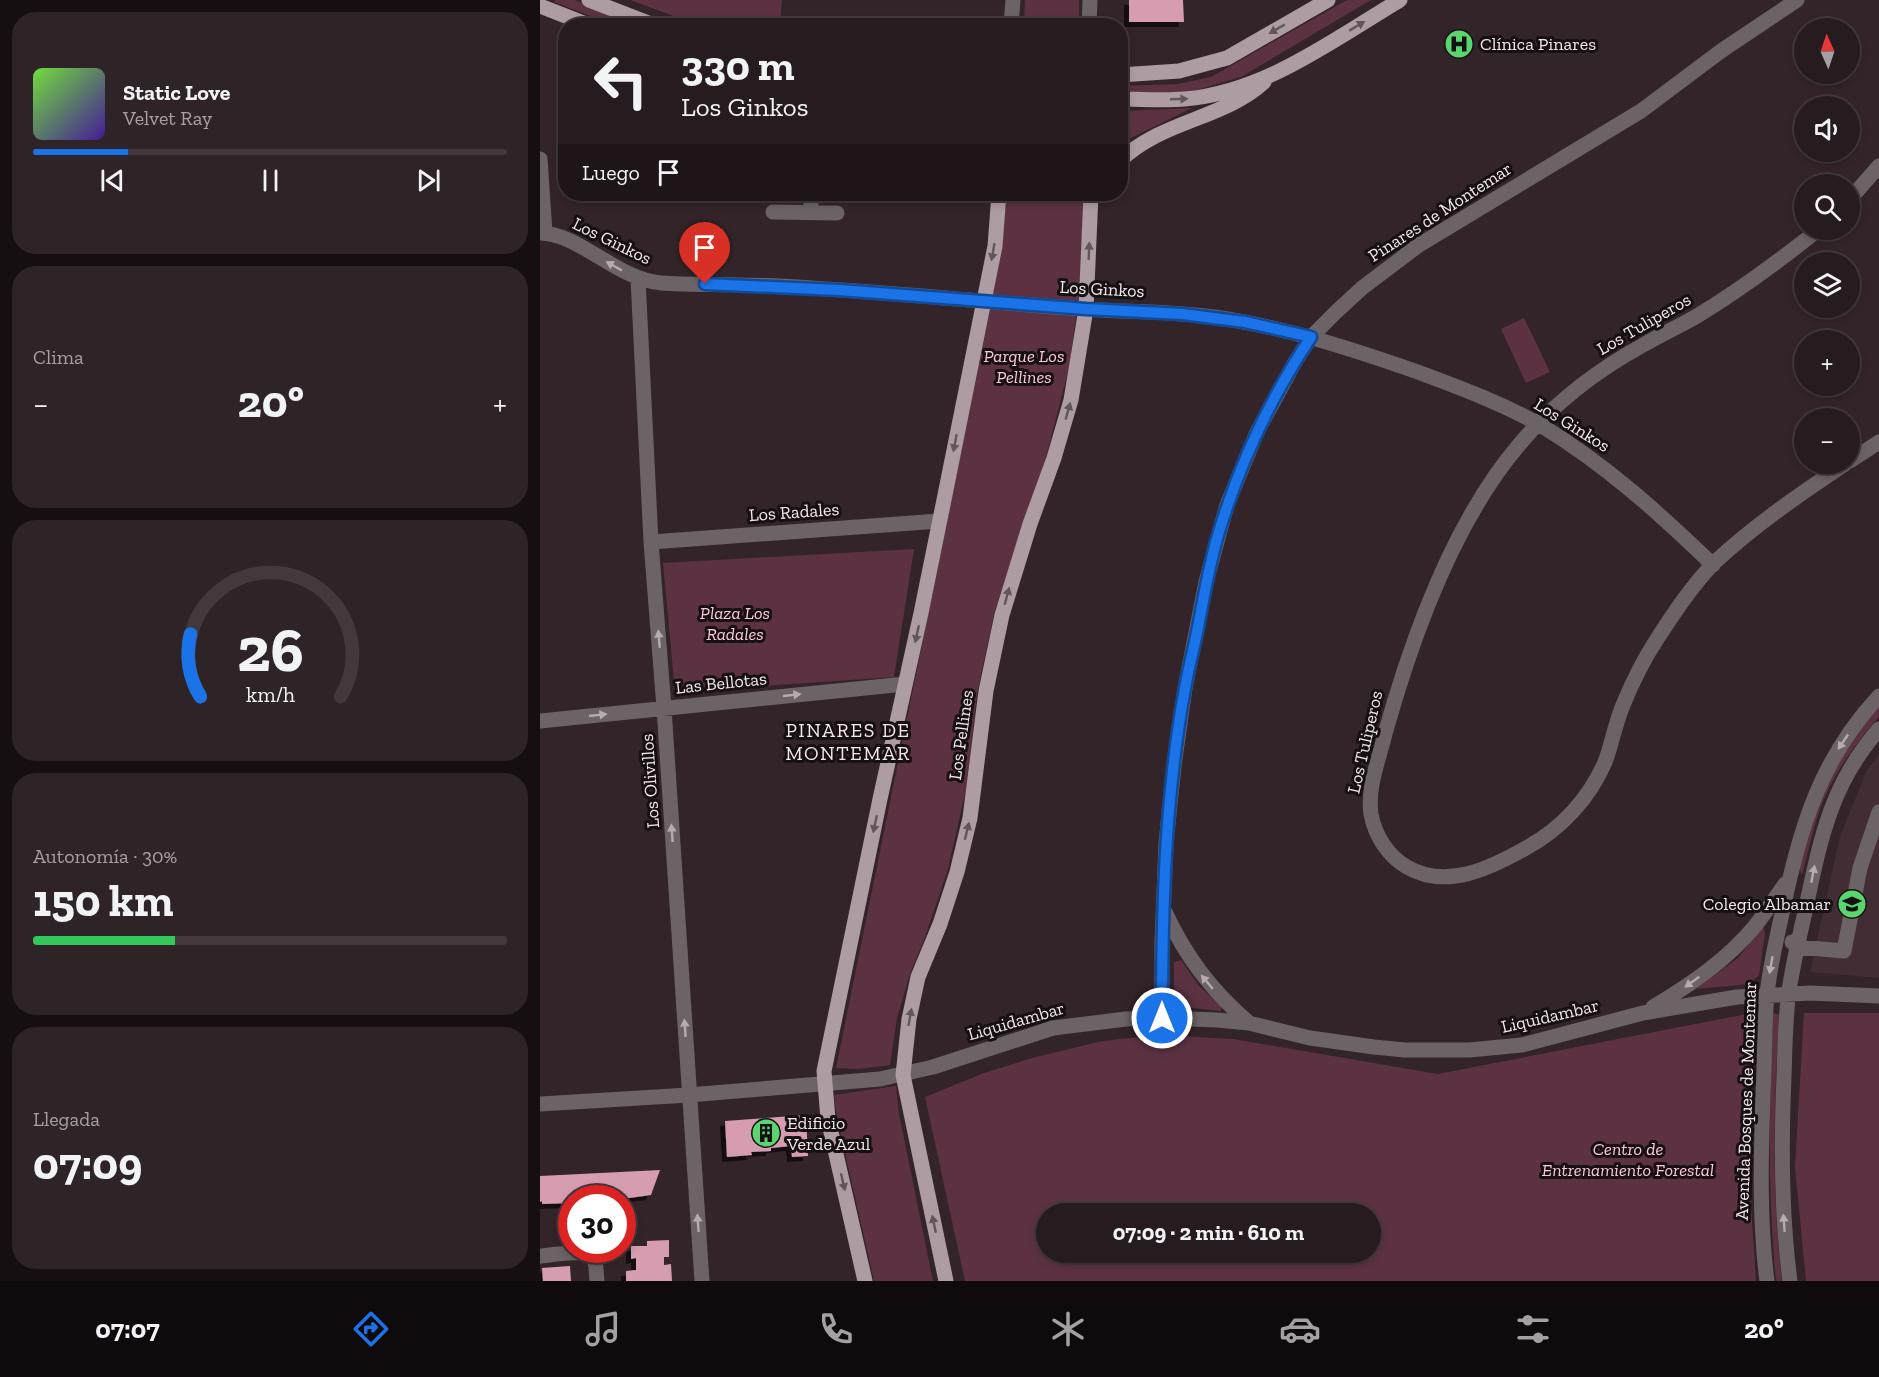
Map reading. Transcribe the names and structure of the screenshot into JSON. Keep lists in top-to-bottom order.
{
  "streets": {
    "main road": ["Los Pellines"],
    "street": [
      "Pinares de Montemar",
      "Los Ginkos",
      "Los Tuliperos",
      "Los Radales",
      "Las Bellotas",
      "Los Olivillos",
      "Liquidambar",
      "Avenida Bosques de Montemar"
    ]
  },
  "crossings": [
    ["Pinares de Montemar", "Los Ginkos"],
    ["Pinares de Montemar", "Liquidambar"],
    ["Los Ginkos", "Los Tuliperos"],
    ["Los Ginkos", "Los Pellines"],
    ["Los Ginkos", "Los Olivillos"],
    ["Los Radales", "Los Olivillos"],
    ["Las Bellotas", "Los Olivillos"],
    ["Los Pellines", "Liquidambar"],
    ["Los Olivillos", "Liquidambar"],
    ["Liquidambar", "Avenida Bosques de Montemar"]
  ],
  "one_way": ["Las Bellotas", "Los Olivillos"],
  "districts": ["PINARES DE MONTEMAR"],
  "parks": ["Parque Los Pellines", "Plaza Los Radales", "Centro de Entrenamiento Forestal"],
  "places": {
    "hospital": ["Clínica Pinares"],
    "school or university": ["Colegio Albamar"],
    "building": ["Edificio Verde Azul"]
  },
  "north": "top",
  "page": {
    "map_buttons": ["+", "−"],
    "turn": ["330 m", "Los Ginkos"],
    "song": ["Static Love", "Velvet Ray"],
    "then": "Luego",
    "tile": [
      "Clima",
      ["Autonomía · 30%", "150 km"],
      ["Llegada", "07:09"]
    ],
    "heat": ["−", "20°", "+"],
    "limit": "30",
    "trip": "07:09 · 2 min · 610 m",
    "tabs": ["07:07", "20°"],
    "gauge": ["26", "km/h"]
  }
}
